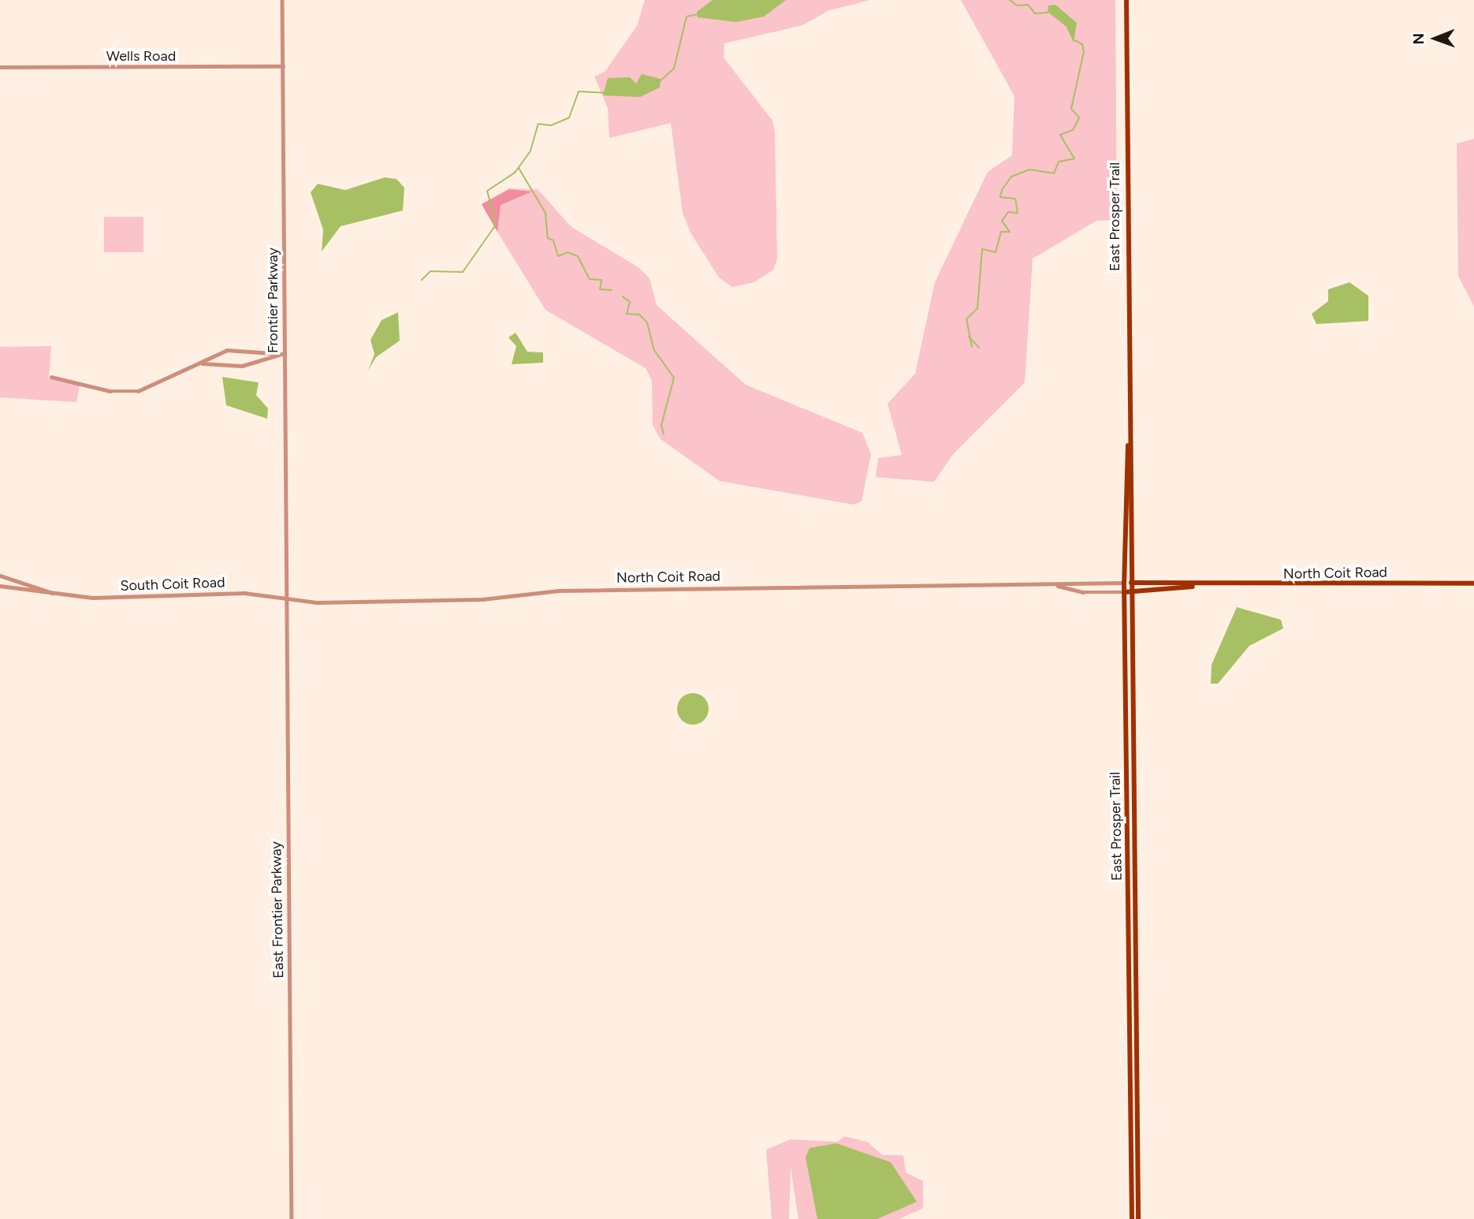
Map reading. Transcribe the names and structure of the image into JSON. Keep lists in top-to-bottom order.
{
  "streets": {
    "main road": ["East Prosper Trail", "North Coit Road"],
    "street": [
      "Wells Road",
      "Frontier Parkway",
      "South Coit Road",
      "East Frontier Parkway"
    ]
  },
  "crossings": [
    ["Wells Road", "Frontier Parkway"],
    ["East Prosper Trail", "North Coit Road"],
    ["Frontier Parkway", "North Coit Road"],
    ["Frontier Parkway", "South Coit Road"],
    ["Frontier Parkway", "East Frontier Parkway"],
    ["North Coit Road", "South Coit Road"],
    ["North Coit Road", "East Frontier Parkway"],
    ["South Coit Road", "East Frontier Parkway"]
  ],
  "north": "left"
}
